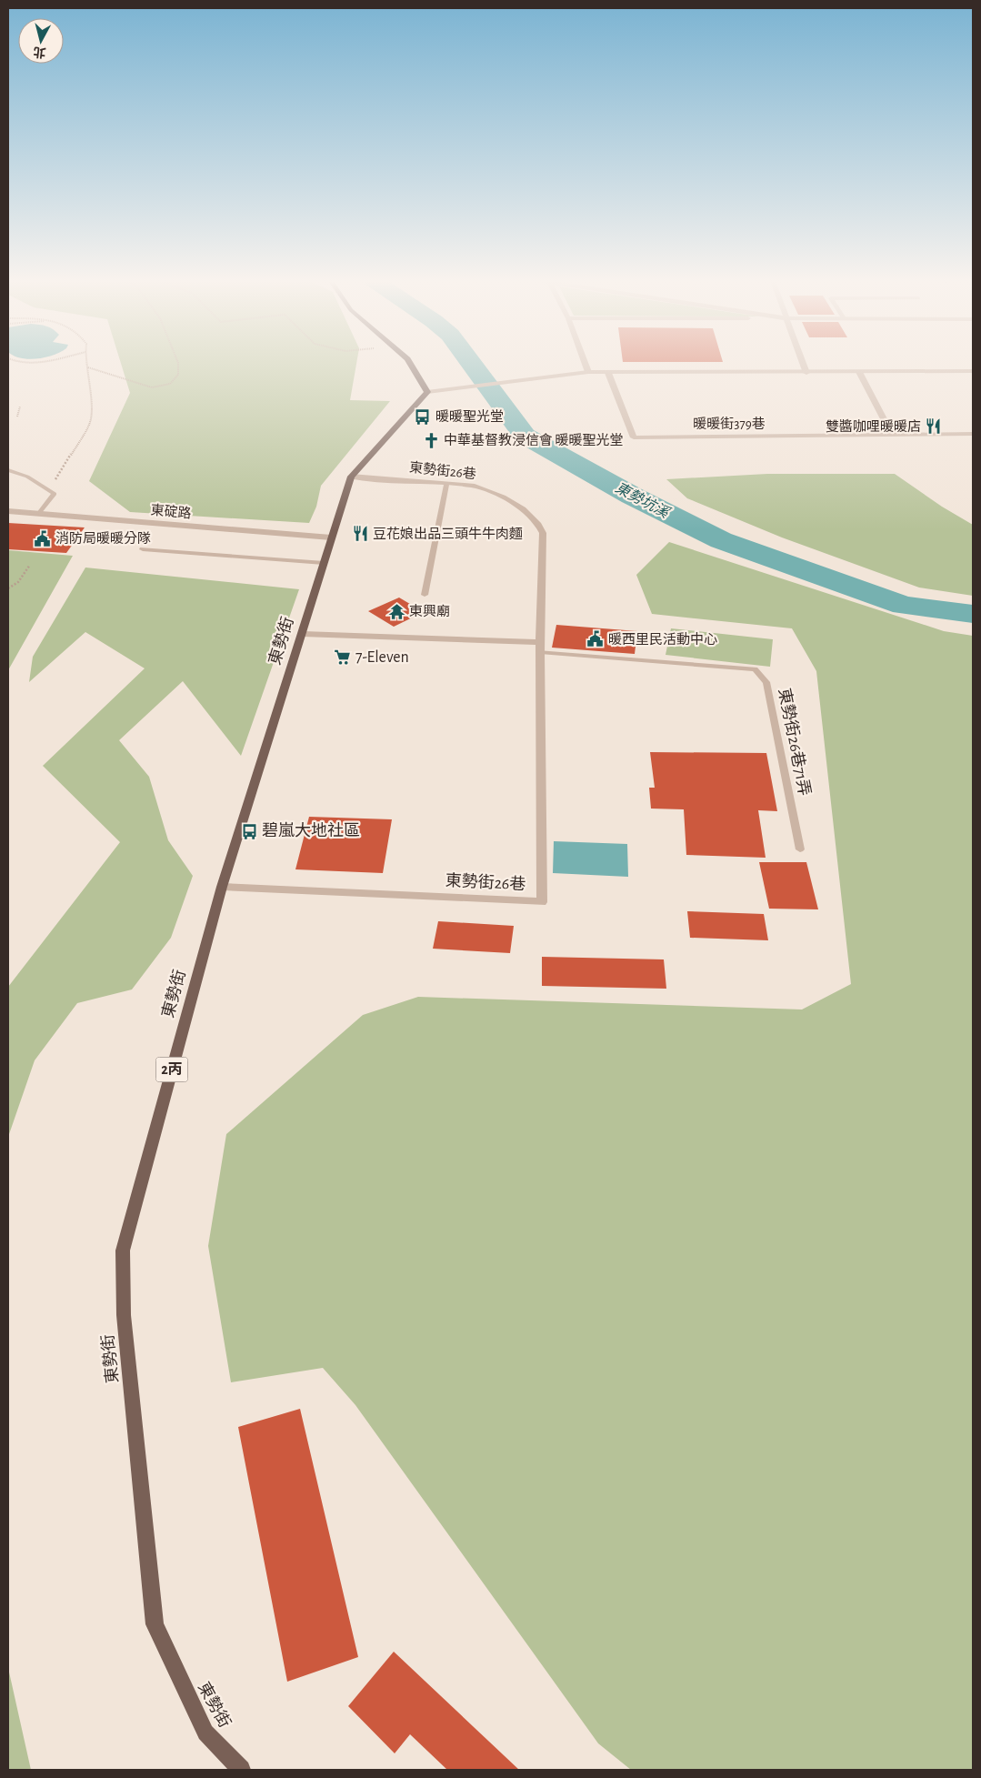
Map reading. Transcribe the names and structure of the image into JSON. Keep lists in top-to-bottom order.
{
  "streets": {
    "main road": ["東勢街", "2丙"],
    "street": ["暖暖街379巷", "東勢街26巷", "東碇路"],
    "lane": ["東勢街26巷71弄"]
  },
  "crossings": [
    ["東勢街26巷", "東勢街"],
    ["東勢街26巷", "東勢街26巷71弄"],
    ["東碇路", "東勢街"]
  ],
  "water": ["東勢坑溪"],
  "places": {
    "bus stop": ["暖暖聖光堂", "碧嵐大地社區"],
    "restaurant": ["雙醬咖哩暖暖店", "豆花娘出品三頭牛牛肉麵"],
    "church": ["中華基督教浸信會 暖暖聖光堂"],
    "public building": ["消防局暖暖分隊", "暖西里民活動中心"],
    "temple": ["東興廟"],
    "supermarket": ["7-Eleven"]
  },
  "north": "bottom"
}
